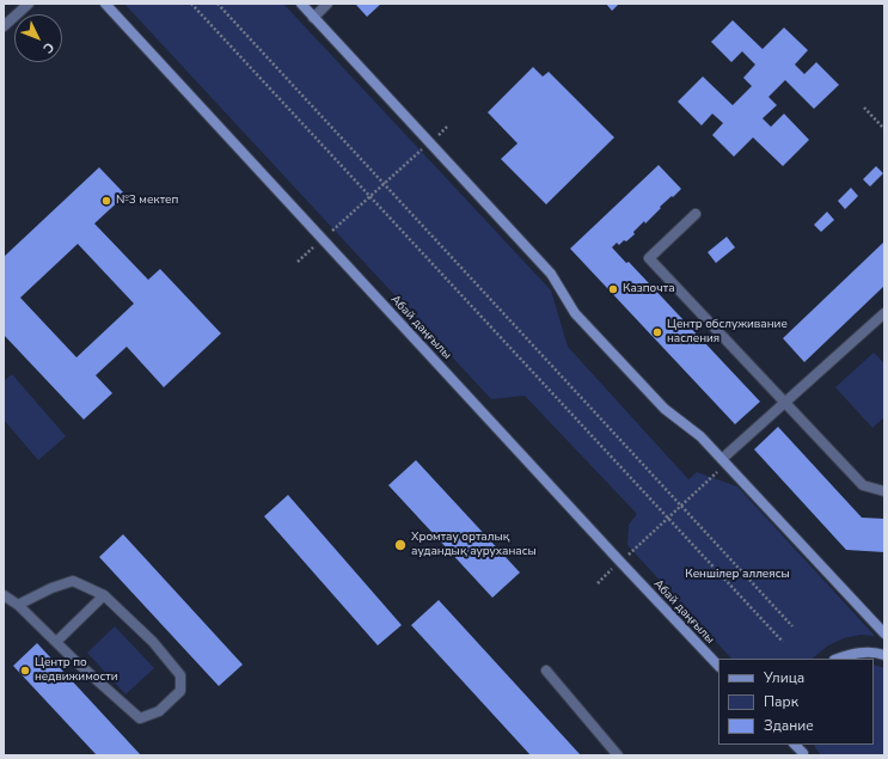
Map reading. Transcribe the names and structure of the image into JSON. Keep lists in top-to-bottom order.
{
  "streets": {
    "street": ["Абай даңғылы"]
  },
  "parks": ["Кеншілер аллеясы"],
  "places": [
    "№3 мектеп",
    "Казпочта",
    "Центр обслуживание насления",
    "Хромтау орталық аудандық ауруханасы",
    "Центр по недвижимости"
  ],
  "legend": ["Улица", "Парк", "Здание"],
  "north": "bottom right"
}
